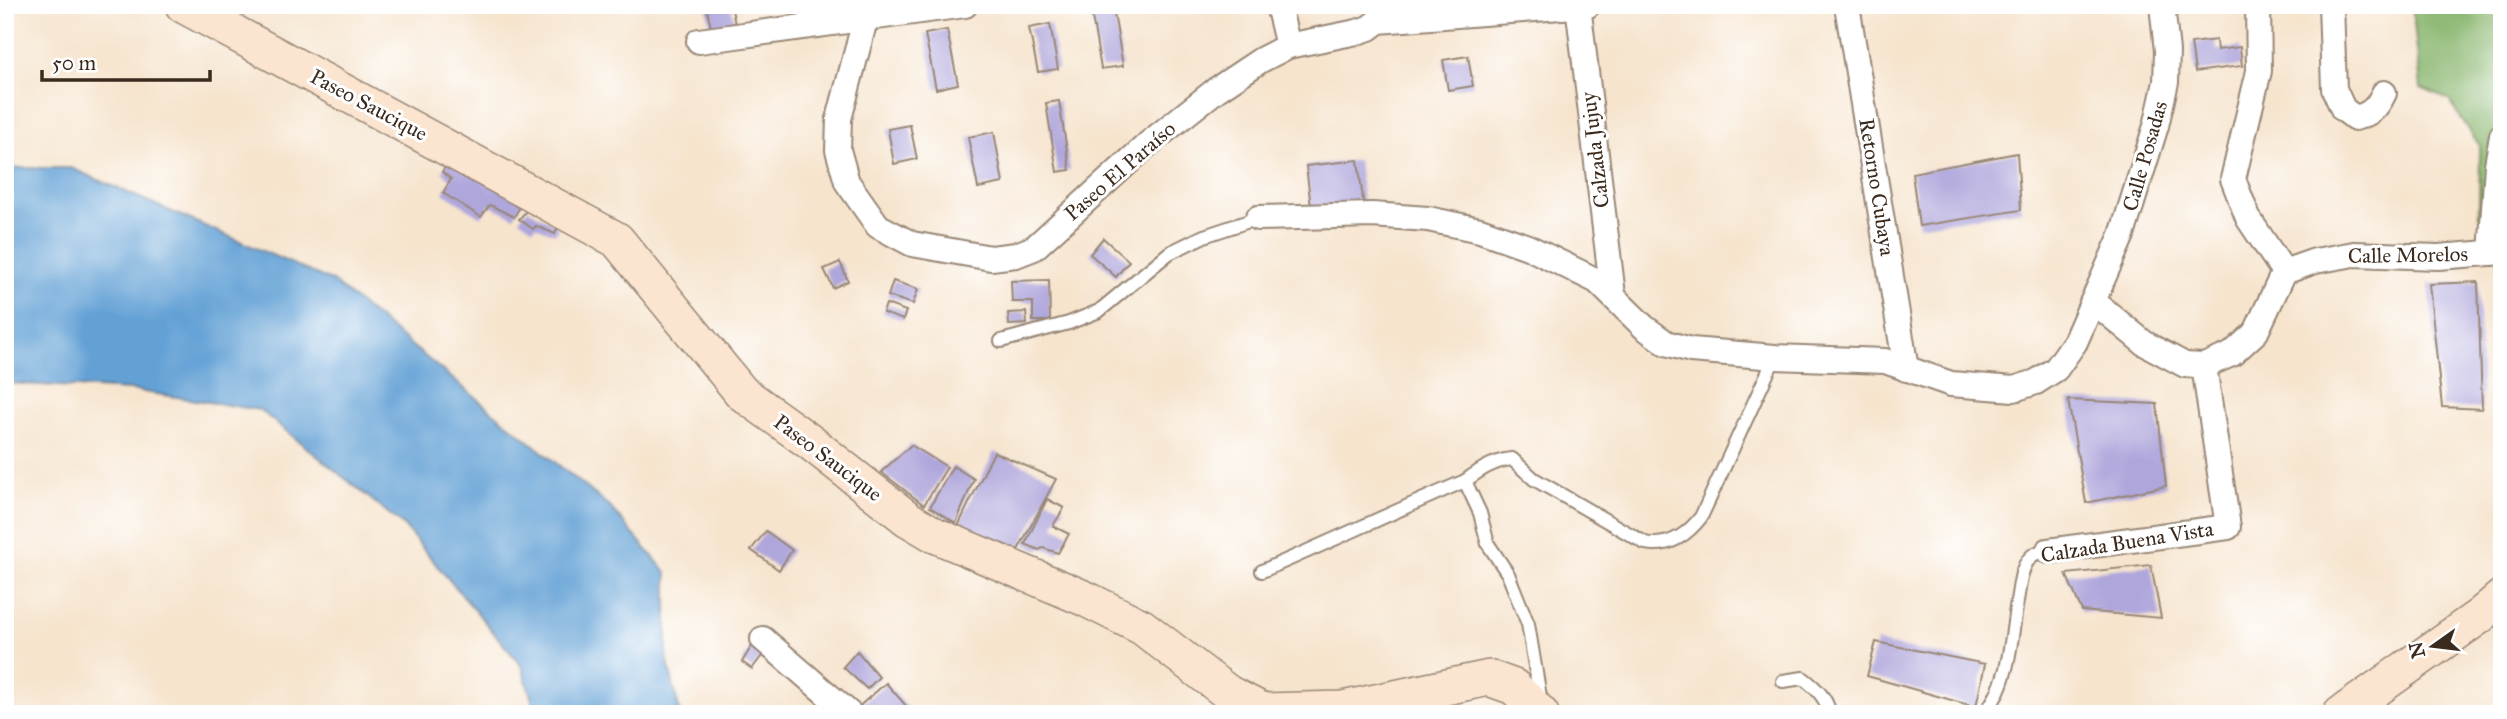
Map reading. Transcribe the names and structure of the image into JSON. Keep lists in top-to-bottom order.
{
  "streets": {
    "street": [
      "Paseo Saucique",
      "Calzada Jujuy",
      "Calle Posadas",
      "Paseo El Paraíso",
      "Retorno Cubaya",
      "Calle Morelos",
      "Calzada Buena Vista"
    ]
  },
  "crossings": [
    ["Calzada Jujuy", "Calle Posadas"],
    ["Calzada Jujuy", "Paseo El Paraíso"],
    ["Calle Posadas", "Retorno Cubaya"]
  ],
  "scale_bar": "50 m",
  "north": "left"
}
